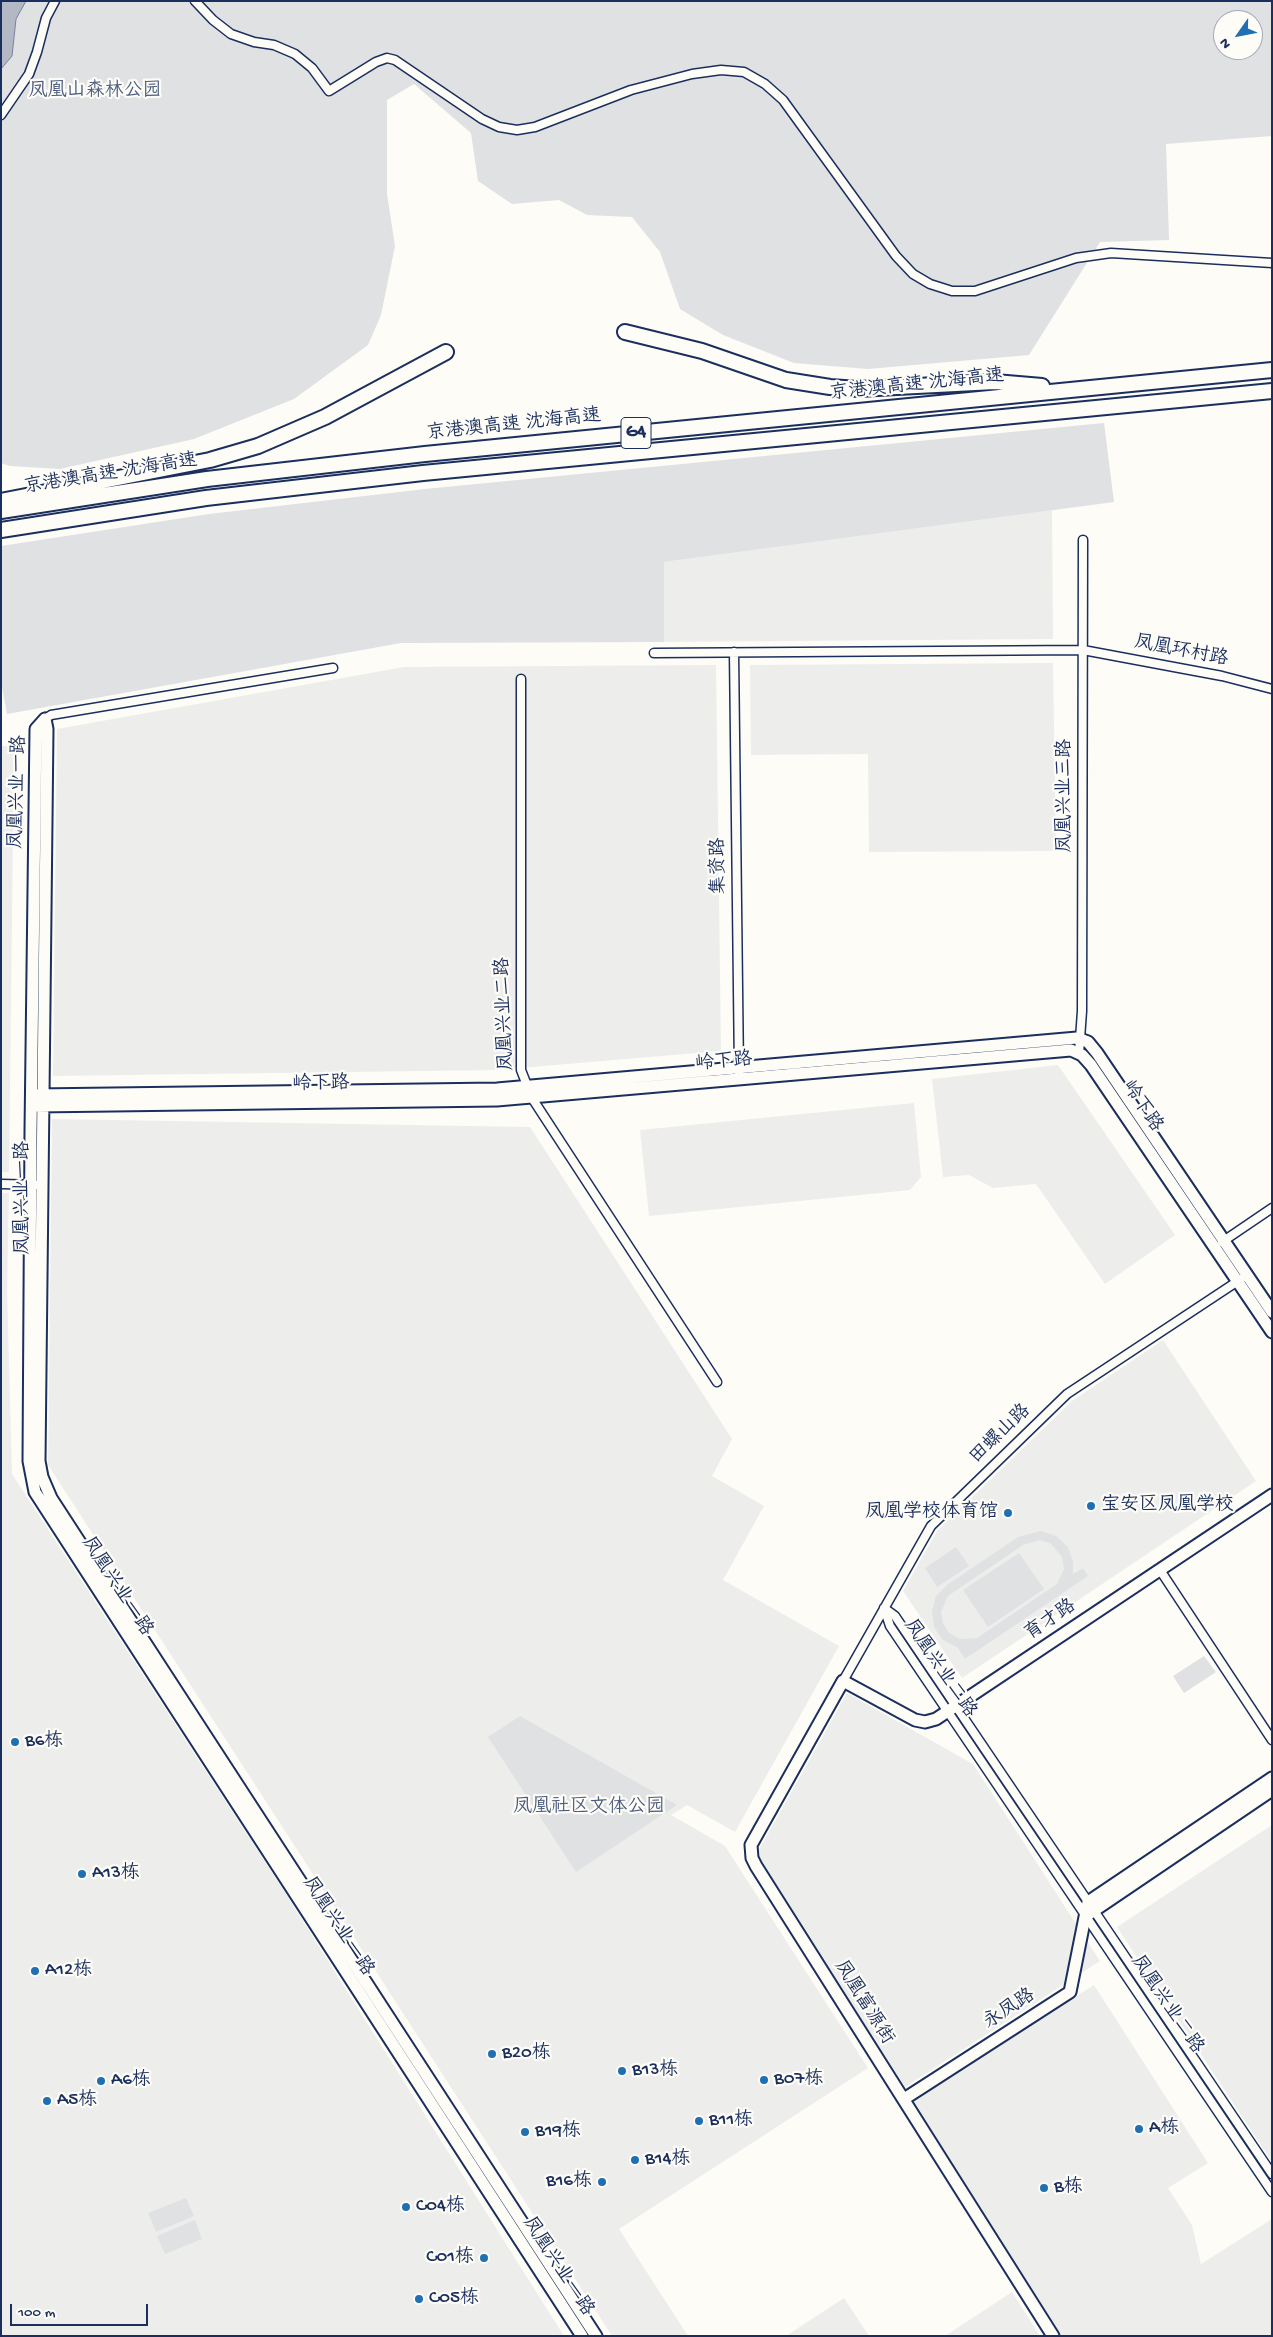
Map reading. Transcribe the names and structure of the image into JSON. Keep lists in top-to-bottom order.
{
  "streets": {
    "highway": ["京港澳高速 沈海高速", "G4"],
    "street": [
      "凤凰环村路",
      "凤凰兴业一路",
      "凤凰兴业三路",
      "集资路",
      "凤凰兴业二路",
      "岭下路",
      "田螺山路",
      "育才路",
      "凤凰富源街",
      "永凤路"
    ]
  },
  "crossings": [
    ["凤凰环村路", "凤凰兴业三路"],
    ["凤凰环村路", "集资路"],
    ["凤凰兴业一路", "岭下路"],
    ["凤凰兴业三路", "岭下路"],
    ["集资路", "岭下路"],
    ["凤凰兴业二路", "岭下路"],
    ["凤凰兴业二路", "田螺山路"],
    ["凤凰兴业二路", "育才路"],
    ["凤凰兴业二路", "永凤路"],
    ["岭下路", "田螺山路"],
    ["田螺山路", "育才路"],
    ["田螺山路", "凤凰富源街"],
    ["育才路", "凤凰富源街"],
    ["凤凰富源街", "永凤路"]
  ],
  "parks": ["凤凰山森林公园", "凤凰社区文体公园"],
  "places": [
    "宝安区凤凰学校",
    "凤凰学校体育馆",
    "B6栋",
    "A13栋",
    "A12栋",
    "B20栋",
    "B13栋",
    "B07栋",
    "A6栋",
    "A5栋",
    "B11栋",
    "A栋",
    "B19栋",
    "B14栋",
    "B16栋",
    "B栋",
    "C04栋",
    "C01栋",
    "C05栋"
  ],
  "scale_bar": "100 m",
  "north": "bottom left"
}
